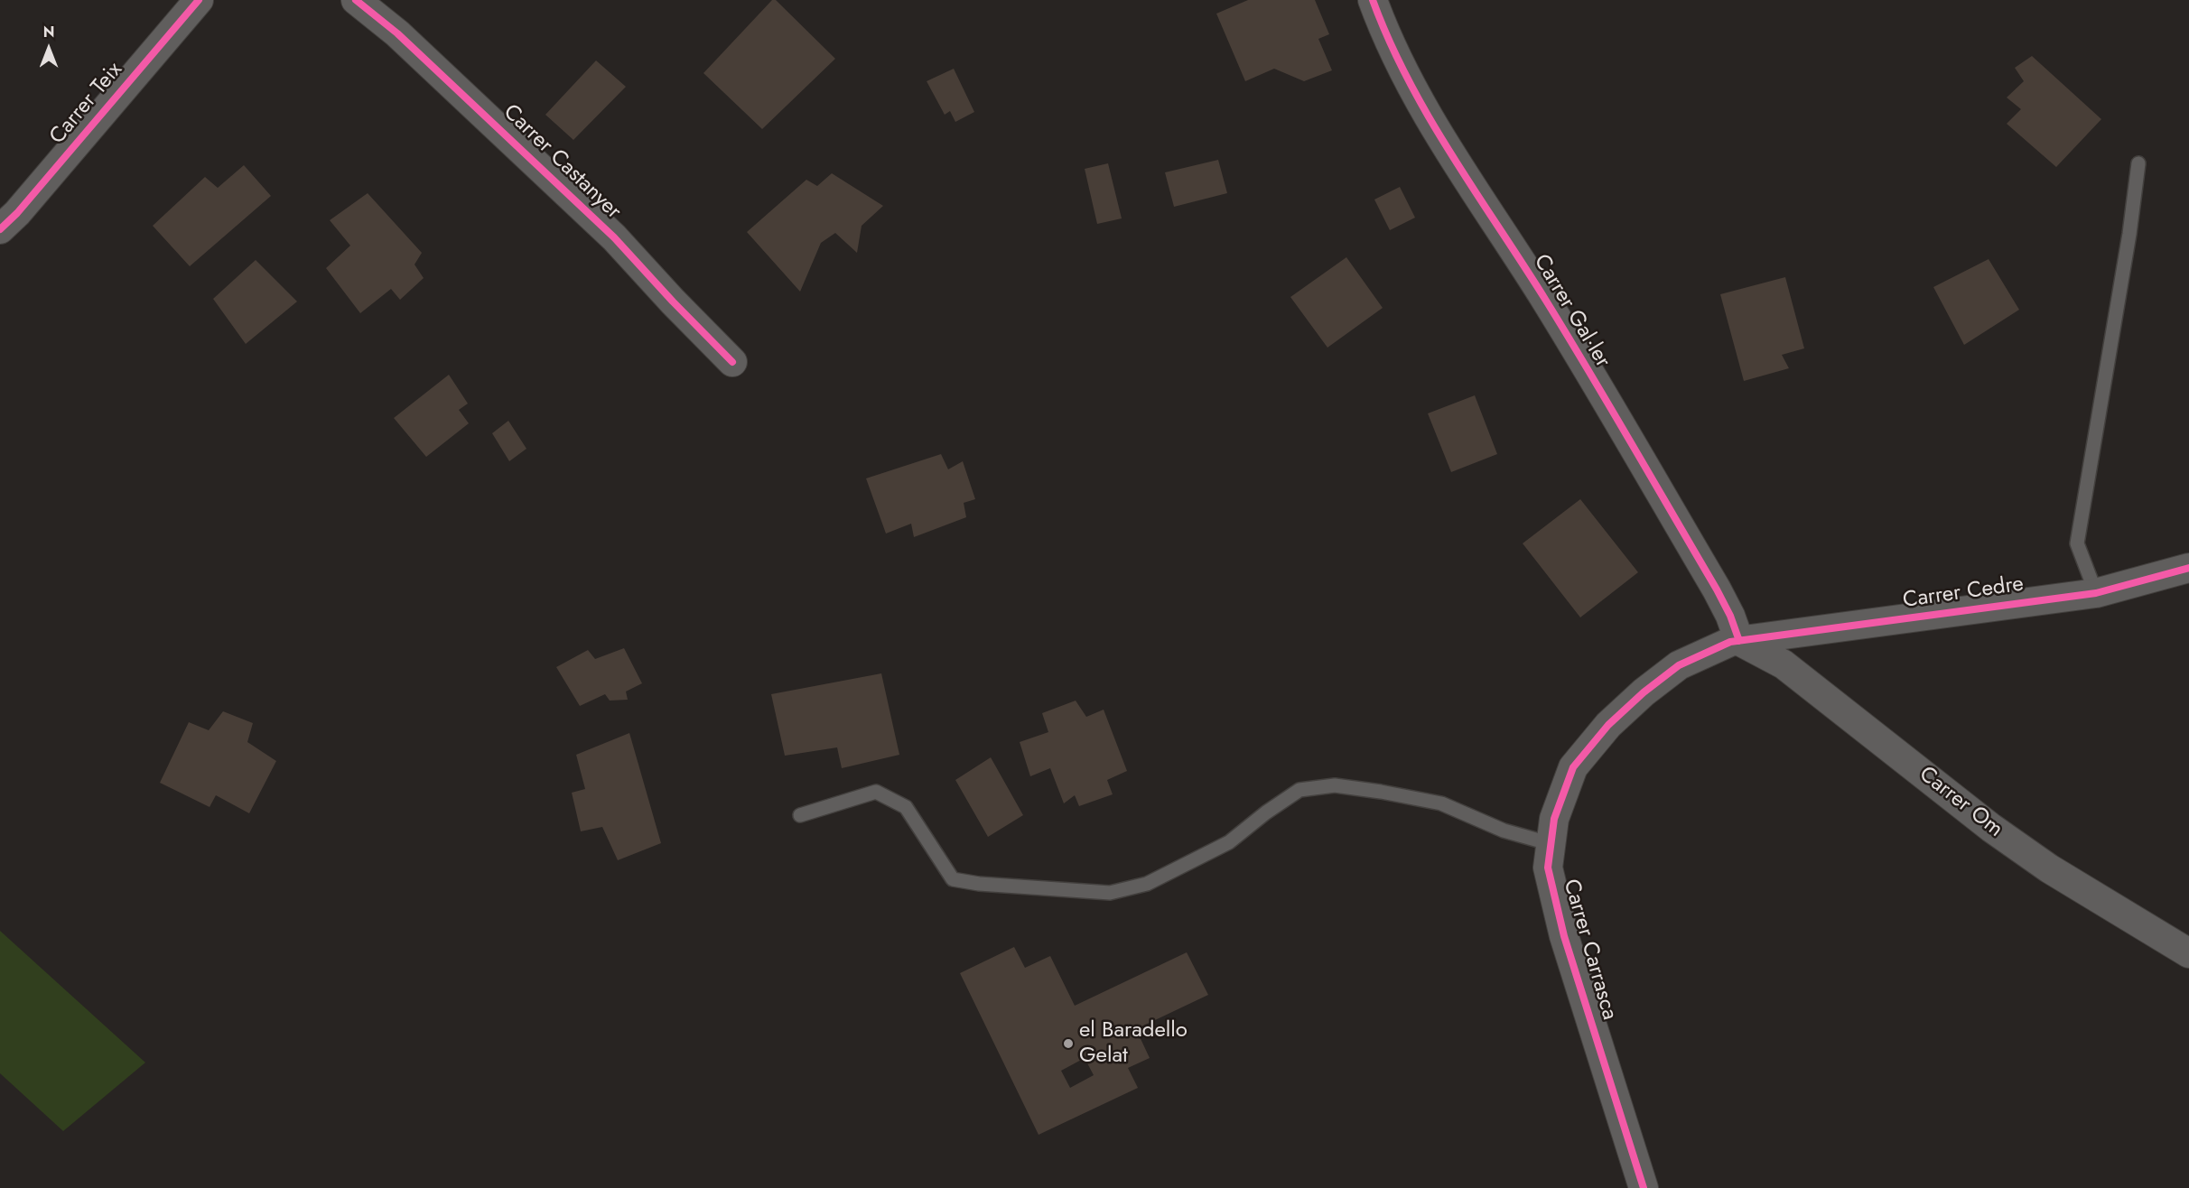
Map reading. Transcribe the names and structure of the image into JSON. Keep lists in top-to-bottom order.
{
  "streets": {
    "street": [
      "Carrer Teix",
      "Carrer Castanyer",
      "Carrer Gal·ler",
      "Carrer Cedre",
      "Carrer Om",
      "Carrer Carrasca"
    ]
  },
  "crossings": [
    ["Carrer Gal·ler", "Carrer Cedre"],
    ["Carrer Gal·ler", "Carrer Om"],
    ["Carrer Gal·ler", "Carrer Carrasca"],
    ["Carrer Cedre", "Carrer Om"],
    ["Carrer Cedre", "Carrer Carrasca"],
    ["Carrer Om", "Carrer Carrasca"]
  ],
  "places": ["el Baradello Gelat"],
  "north": "top"
}
